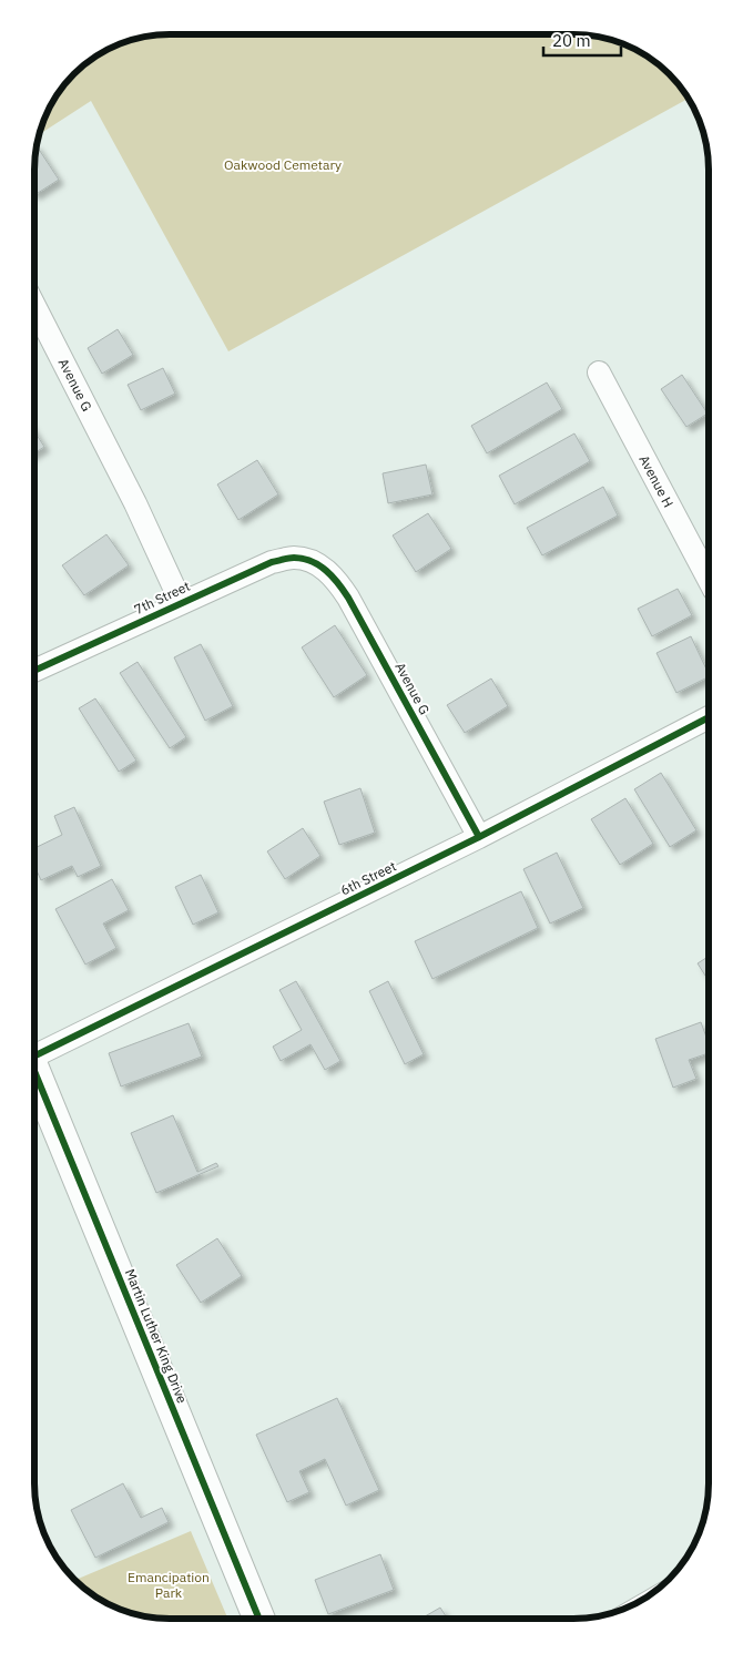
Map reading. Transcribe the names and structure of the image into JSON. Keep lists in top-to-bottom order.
{
  "streets": {
    "street": [
      "Avenue G",
      "Avenue H",
      "7th Street",
      "6th Street",
      "Martin Luther King Drive"
    ]
  },
  "crossings": [
    ["Avenue G", "7th Street"],
    ["Avenue G", "6th Street"]
  ],
  "parks": ["Oakwood Cemetary", "Emancipation Park"],
  "scale_bar": "20 m"
}
